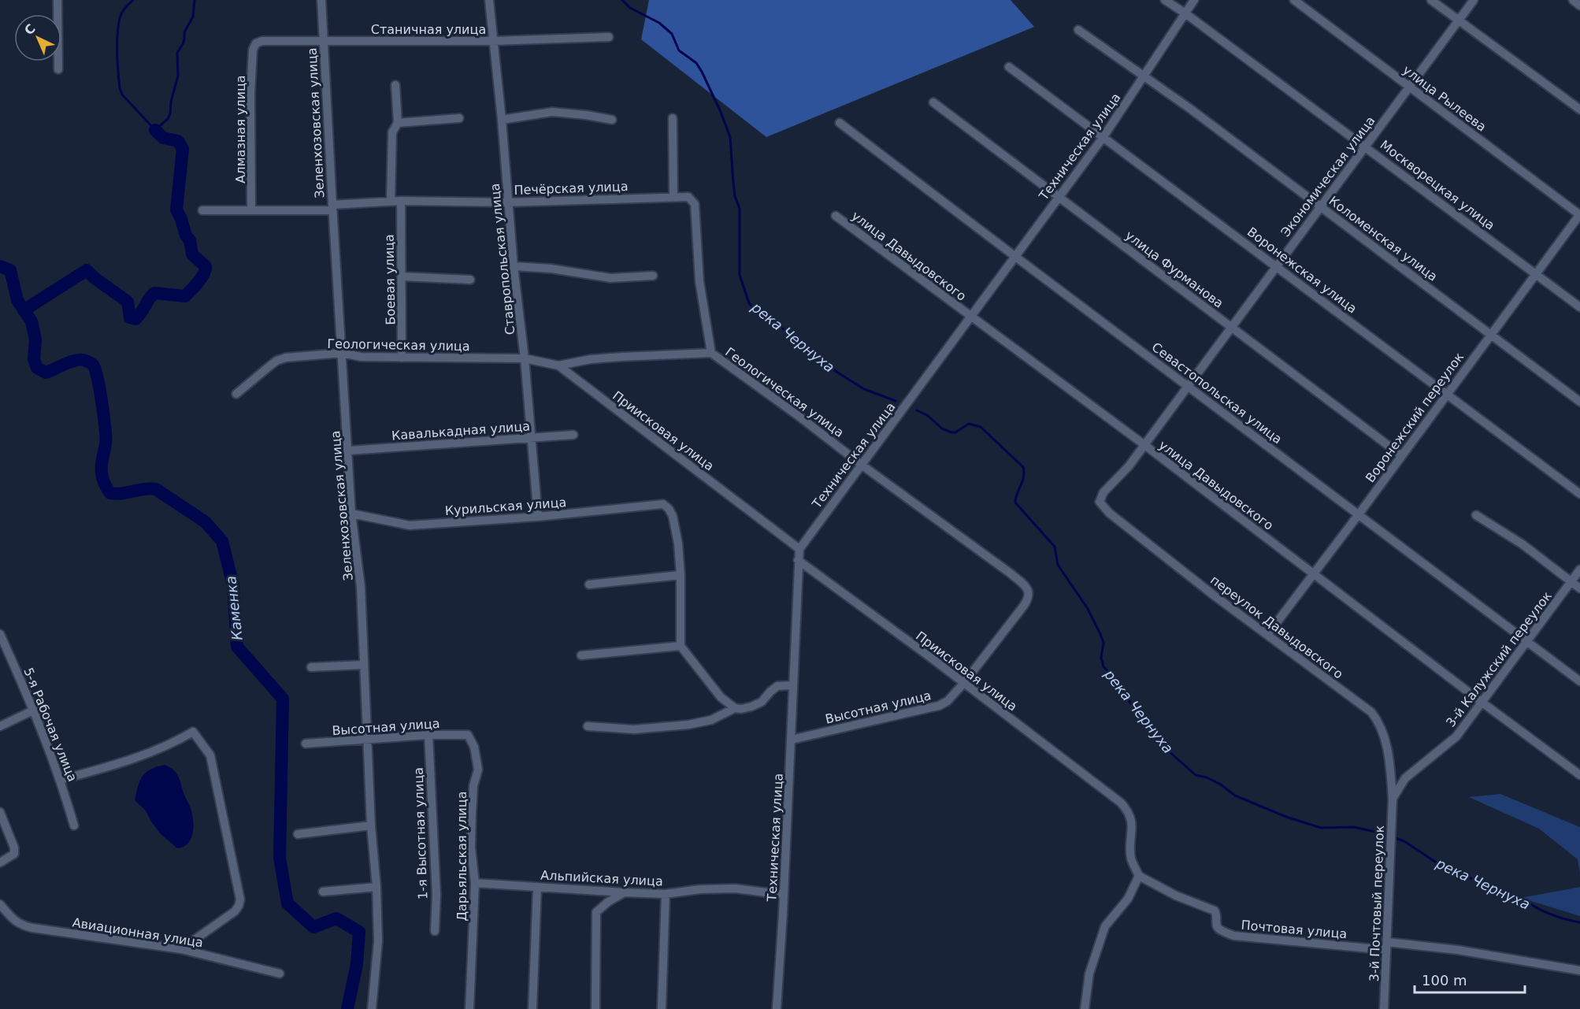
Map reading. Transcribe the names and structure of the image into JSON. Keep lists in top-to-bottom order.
{
  "streets": {
    "street": [
      "Станичная улица",
      "улица Рылеева",
      "Зеленхозовская улица",
      "Алмазная улица",
      "Техническая улица",
      "Экономическая улица",
      "Москворецкая улица",
      "Печёрская улица",
      "Коломенская улица",
      "улица Давыдовского",
      "Ставропольская улица",
      "улица Фурманова",
      "Воронежская улица",
      "Боевая улица",
      "Геологическая улица",
      "Севастопольская улица",
      "Воронежский переулок",
      "Кавалькадная улица",
      "Приисковая улица",
      "Курильская улица",
      "переулок Давыдовского",
      "3-й Калужский переулок",
      "Высотная улица",
      "5-я Рабочая улица",
      "1-я Высотная улица",
      "Дарьяльская улица",
      "Альпийская улица",
      "3-й Почтовый переулок",
      "Почтовая улица",
      "Авиационная улица"
    ]
  },
  "crossings": [
    ["Станичная улица", "Зеленхозовская улица"],
    ["Станичная улица", "Алмазная улица"],
    ["Станичная улица", "Ставропольская улица"],
    ["улица Рылеева", "Экономическая улица"],
    ["улица Рылеева", "Воронежский переулок"],
    ["Зеленхозовская улица", "Печёрская улица"],
    ["Зеленхозовская улица", "Геологическая улица"],
    ["Зеленхозовская улица", "Кавалькадная улица"],
    ["Зеленхозовская улица", "Курильская улица"],
    ["Зеленхозовская улица", "Высотная улица"],
    ["Алмазная улица", "Печёрская улица"],
    ["Техническая улица", "Москворецкая улица"],
    ["Техническая улица", "Коломенская улица"],
    ["Техническая улица", "улица Давыдовского"],
    ["Техническая улица", "улица Фурманова"],
    ["Техническая улица", "Воронежская улица"],
    ["Техническая улица", "Геологическая улица"],
    ["Техническая улица", "Севастопольская улица"],
    ["Техническая улица", "Приисковая улица"],
    ["Техническая улица", "Высотная улица"],
    ["Техническая улица", "Альпийская улица"],
    ["Экономическая улица", "Москворецкая улица"],
    ["Экономическая улица", "Коломенская улица"],
    ["Экономическая улица", "улица Давыдовского"],
    ["Экономическая улица", "улица Фурманова"],
    ["Экономическая улица", "Воронежская улица"],
    ["Экономическая улица", "Севастопольская улица"],
    ["Экономическая улица", "переулок Давыдовского"],
    ["Москворецкая улица", "Воронежский переулок"],
    ["Печёрская улица", "Ставропольская улица"],
    ["Печёрская улица", "Боевая улица"],
    ["Печёрская улица", "Геологическая улица"],
    ["Коломенская улица", "Воронежский переулок"],
    ["улица Давыдовского", "Воронежский переулок"],
    ["улица Давыдовского", "3-й Калужский переулок"],
    ["Ставропольская улица", "Геологическая улица"],
    ["Ставропольская улица", "Кавалькадная улица"],
    ["Ставропольская улица", "Курильская улица"],
    ["улица Фурманова", "Воронежский переулок"],
    ["Воронежская улица", "Воронежский переулок"],
    ["Боевая улица", "Геологическая улица"],
    ["Геологическая улица", "Приисковая улица"],
    ["Геологическая улица", "Высотная улица"],
    ["Севастопольская улица", "Воронежский переулок"],
    ["Севастопольская улица", "3-й Калужский переулок"],
    ["Воронежский переулок", "переулок Давыдовского"],
    ["Приисковая улица", "Высотная улица"],
    ["Приисковая улица", "Почтовая улица"],
    ["переулок Давыдовского", "3-й Калужский переулок"],
    ["переулок Давыдовского", "3-й Почтовый переулок"],
    ["3-й Калужский переулок", "3-й Почтовый переулок"],
    ["Высотная улица", "1-я Высотная улица"],
    ["Высотная улица", "Дарьяльская улица"],
    ["Дарьяльская улица", "Альпийская улица"],
    ["3-й Почтовый переулок", "Почтовая улица"]
  ],
  "water": ["река Чернуха", "Каменка"],
  "scale_bar": "100 m",
  "north": "top left"
}
